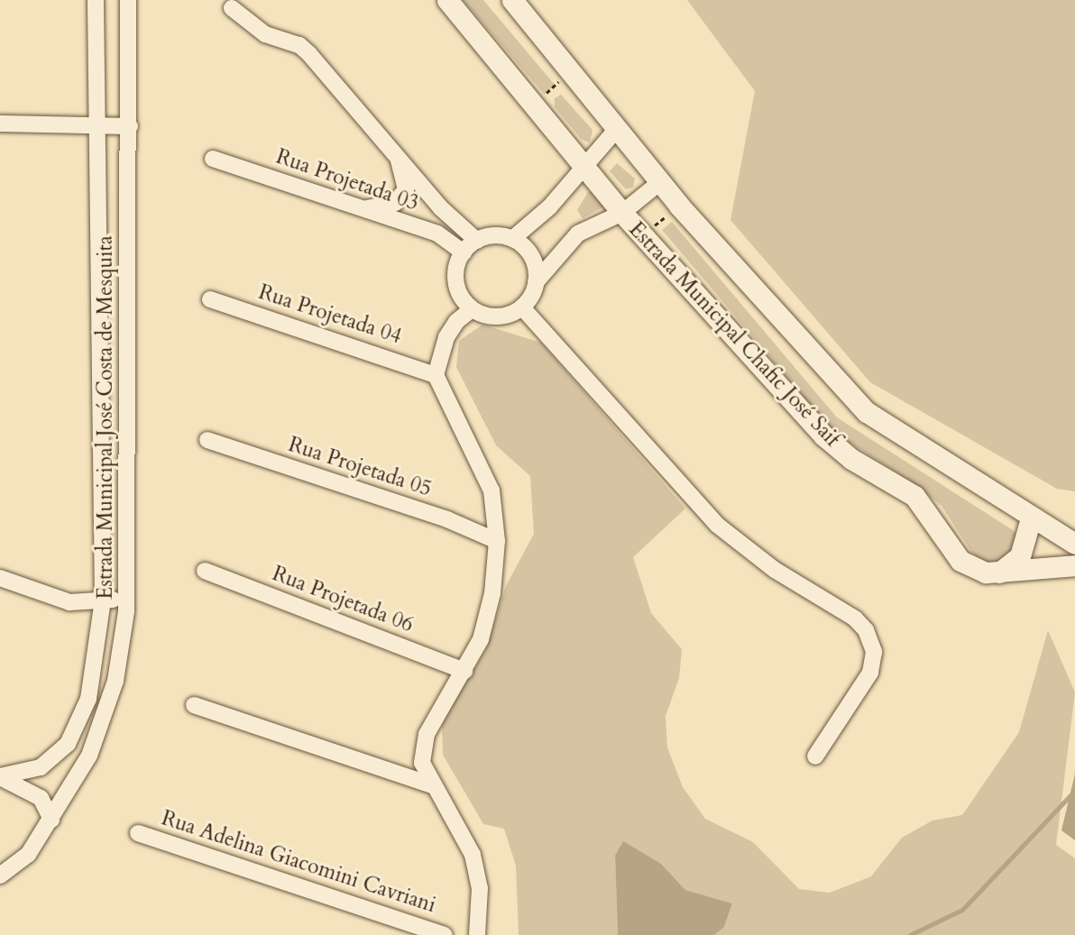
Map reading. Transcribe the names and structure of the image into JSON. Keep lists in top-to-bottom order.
{
  "streets": {
    "street": [
      "Rua Projetada 03",
      "Rua Projetada 04",
      "Estrada Municipal Chafic José Saif",
      "Estrada Municipal José Costa de Mesquita",
      "Rua Projetada 05",
      "Rua Projetada 06",
      "Rua Adelina Giacomini Cavriani"
    ]
  }
}
